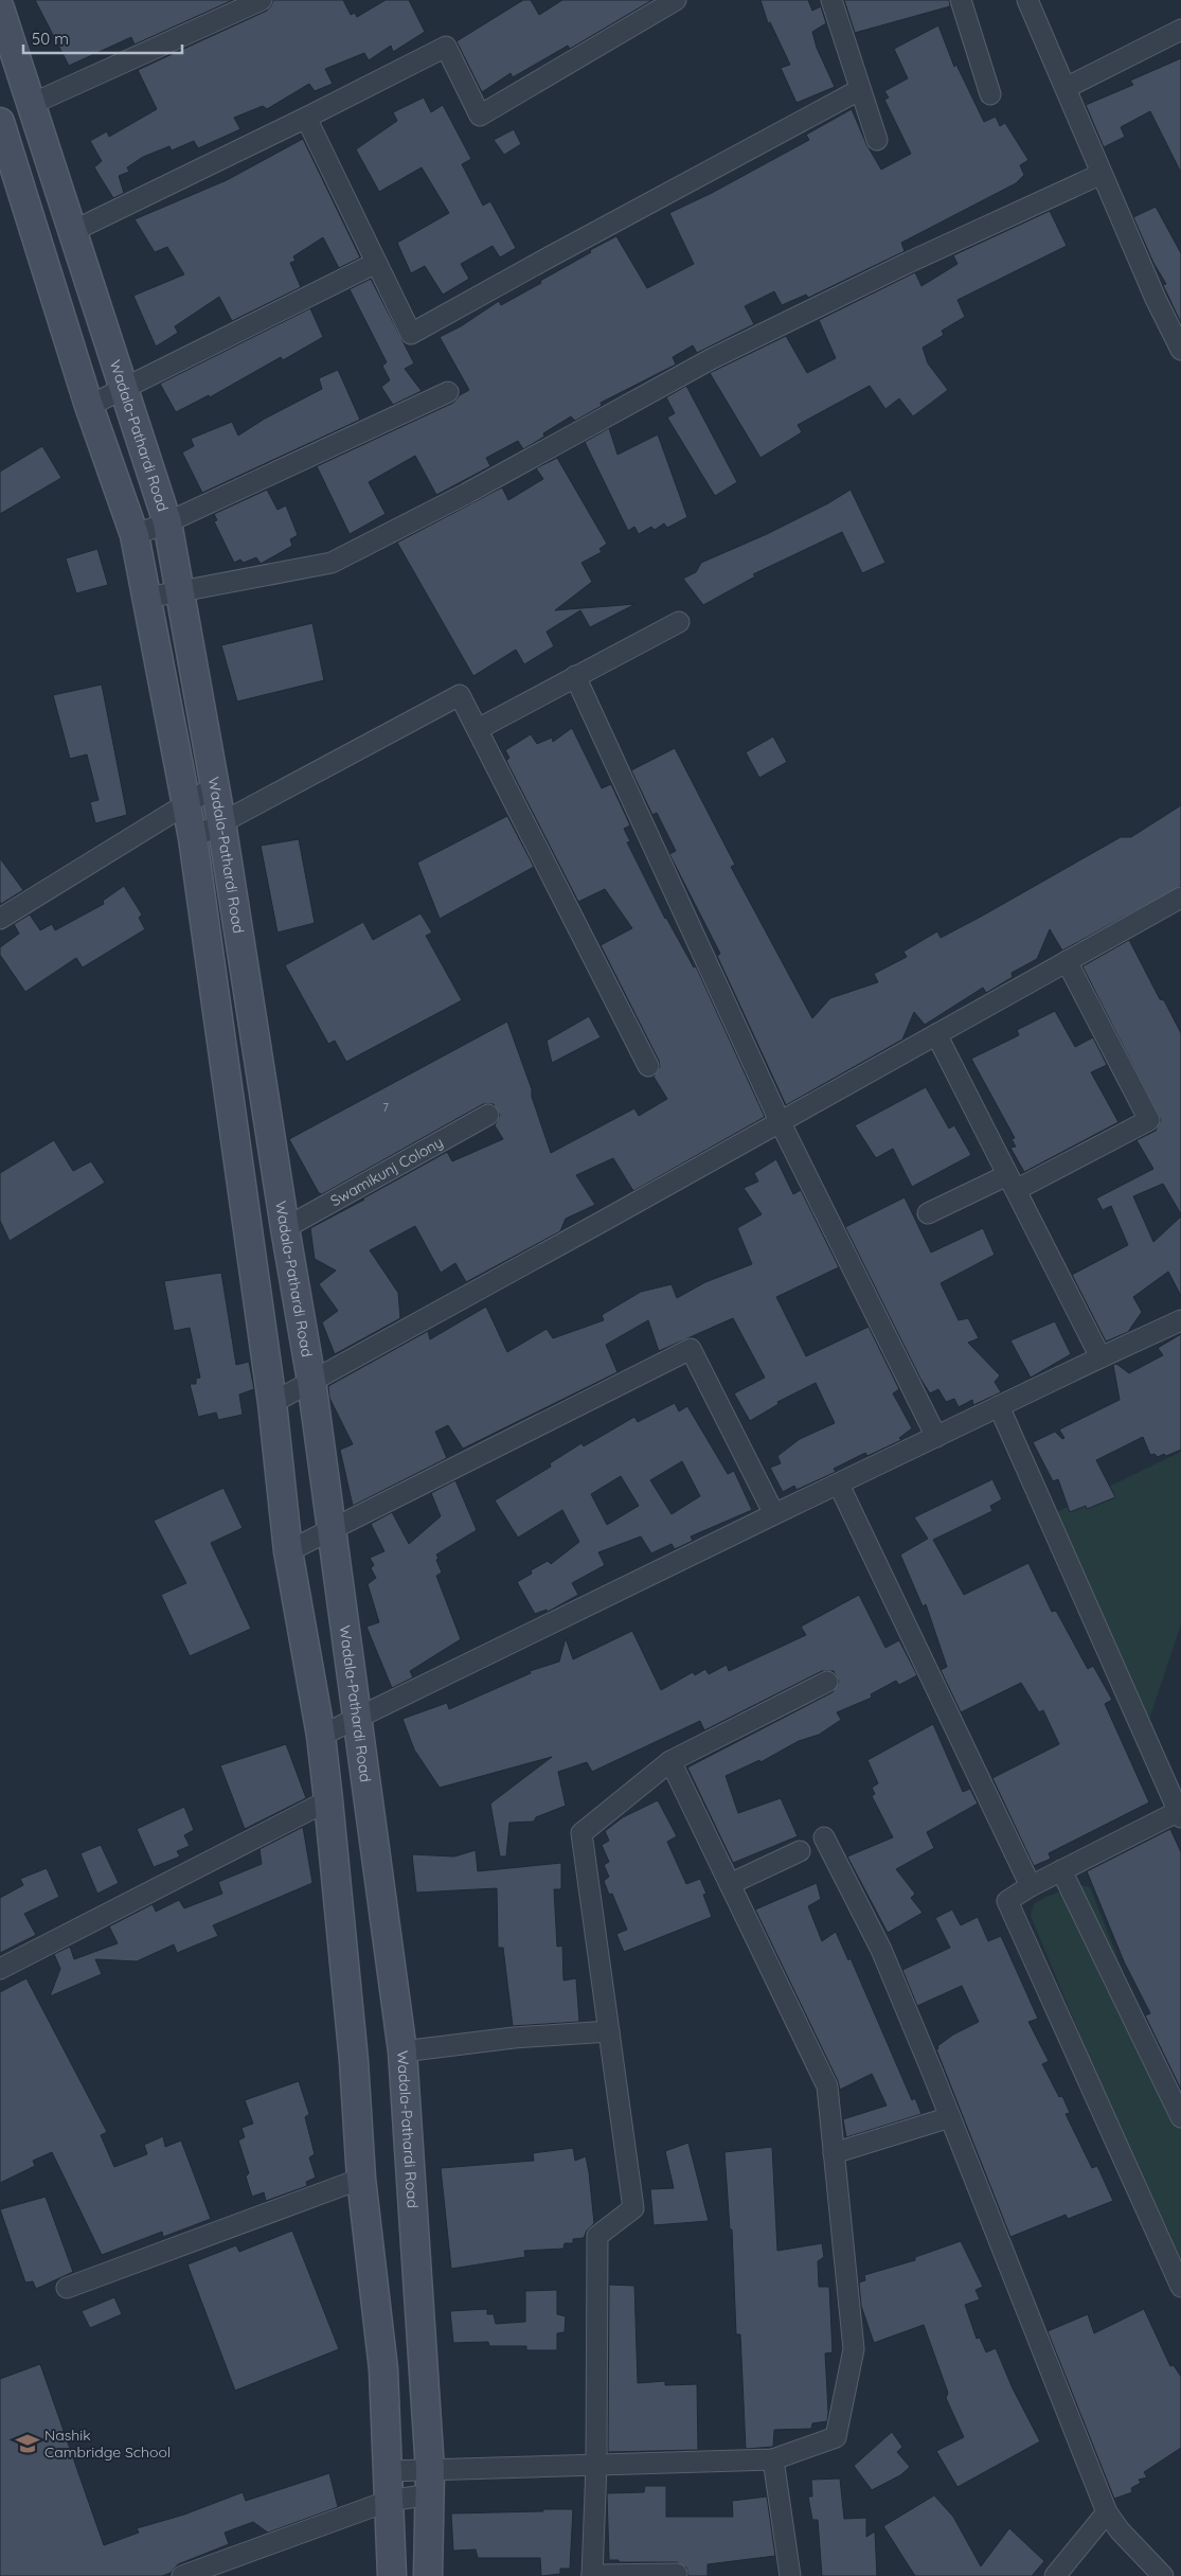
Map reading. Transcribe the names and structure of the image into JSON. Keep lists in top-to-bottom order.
{
  "streets": {
    "main road": ["Wadala-Pathardi Road"],
    "street": ["Swamikunj Colony"]
  },
  "crossings": [
    ["Wadala-Pathardi Road", "Swamikunj Colony"]
  ],
  "places": {
    "school or university": ["Nashik Cambridge School"]
  },
  "house_numbers": ["7"],
  "scale_bar": "50 m"
}
